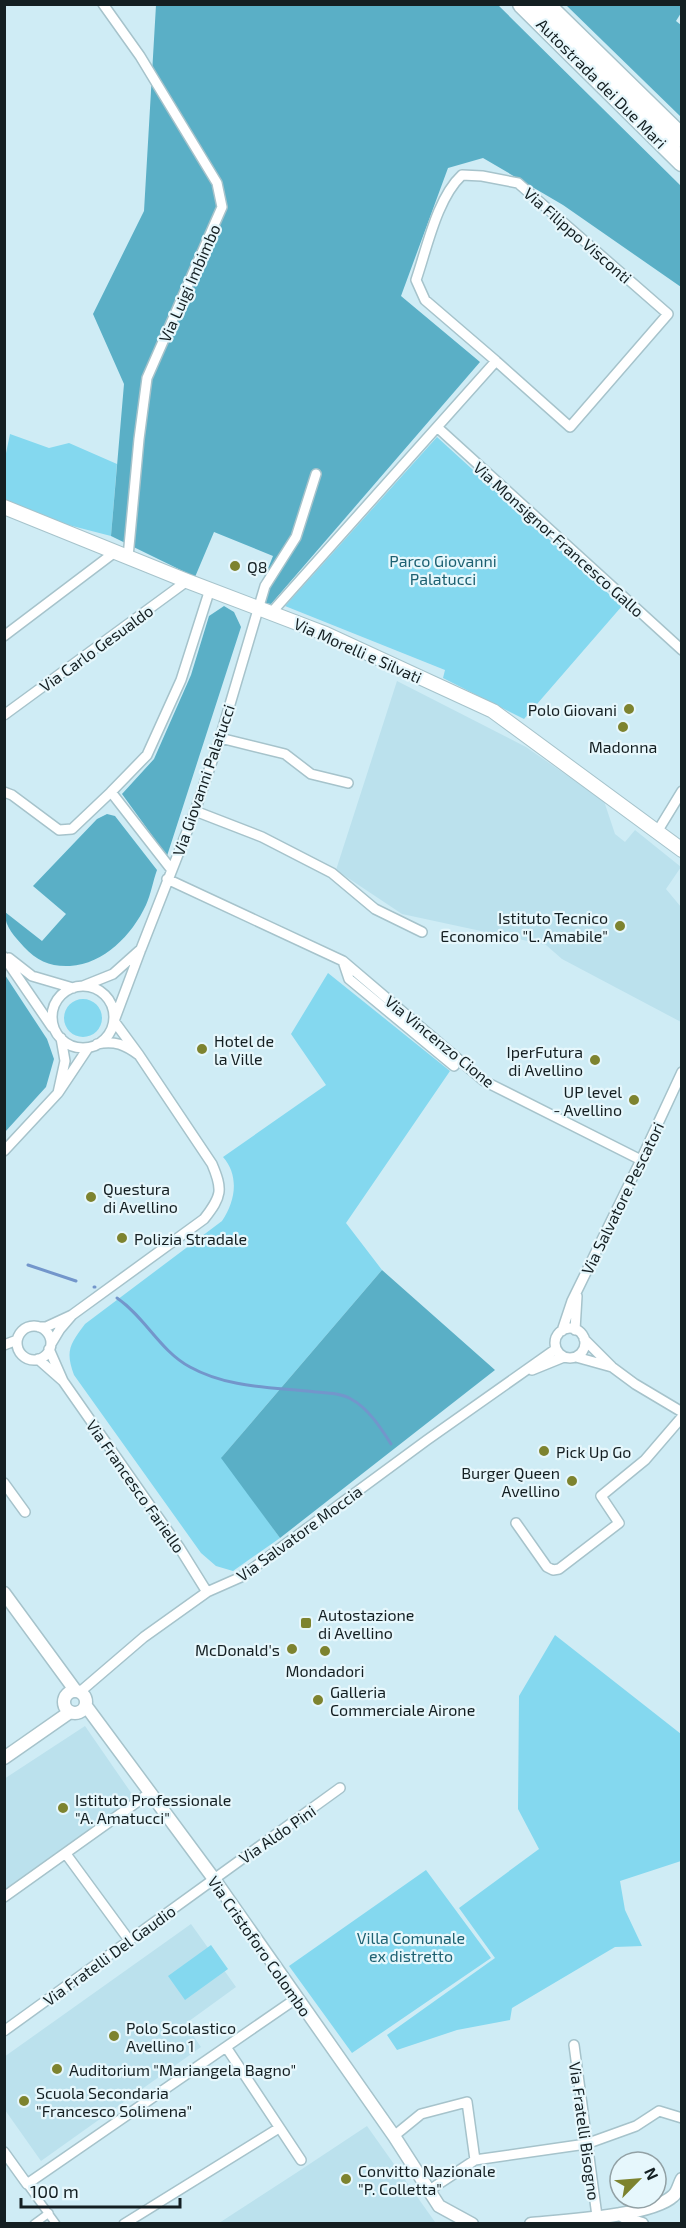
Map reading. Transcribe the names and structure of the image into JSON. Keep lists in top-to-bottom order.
{
  "streets": {
    "highway": ["Autostrada dei Due Mari"],
    "main road": ["Via Morelli e Silvati"],
    "street": [
      "Via Filippo Visconti",
      "Via Luigi Imbimbo",
      "Via Monsignor Francesco Gallo",
      "Via Carlo Gesualdo",
      "Via Giovanni Palatucci",
      "Via Vincenzo Cione",
      "Via Salvatore Pescatori",
      "Via Francesco Fariello",
      "Via Salvatore Moccia",
      "Via Aldo Pini",
      "Via Cristoforo Colombo",
      "Via Fratelli Del Gaudio",
      "Via Fratelli Bisogno"
    ]
  },
  "crossings": [
    ["Via Luigi Imbimbo", "Via Morelli e Silvati"],
    ["Via Carlo Gesualdo", "Via Morelli e Silvati"],
    ["Via Morelli e Silvati", "Via Giovanni Palatucci"],
    ["Via Giovanni Palatucci", "Via Vincenzo Cione"],
    ["Via Vincenzo Cione", "Via Salvatore Pescatori"],
    ["Via Salvatore Pescatori", "Via Salvatore Moccia"],
    ["Via Francesco Fariello", "Via Salvatore Moccia"],
    ["Via Salvatore Moccia", "Via Cristoforo Colombo"],
    ["Via Aldo Pini", "Via Cristoforo Colombo"],
    ["Via Aldo Pini", "Via Fratelli Del Gaudio"],
    ["Via Cristoforo Colombo", "Via Fratelli Del Gaudio"]
  ],
  "parks": ["Parco Giovanni Palatucci", "Villa Comunale ex distretto"],
  "places": {
    "other": [
      "Q8",
      "Polo Giovani",
      "Madonna",
      "Istituto Tecnico Economico \"L. Amabile\"",
      "Hotel de la Ville",
      "IperFutura di Avellino",
      "UP level - Avellino",
      "Questura di Avellino",
      "Polizia Stradale",
      "Pick Up Go",
      "Burger Queen Avellino",
      "McDonald's",
      "Mondadori",
      "Galleria Commerciale Airone",
      "Istituto Professionale \"A. Amatucci\"",
      "Polo Scolastico Avellino 1",
      "Auditorium \"Mariangela Bagno\"",
      "Scuola Secondaria \"Francesco Solimena\"",
      "Convitto Nazionale \"P. Colletta\""
    ],
    "transit": ["Autostazione di Avellino"]
  },
  "scale_bar": "100 m",
  "north": "top right"
}
